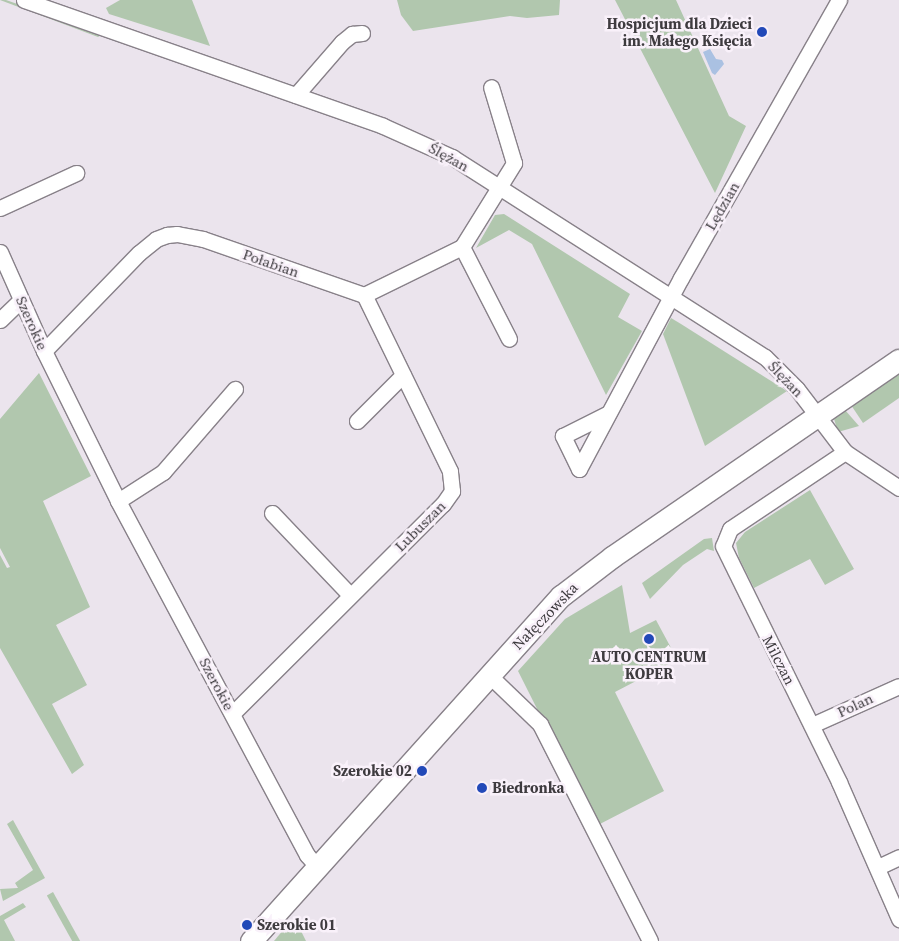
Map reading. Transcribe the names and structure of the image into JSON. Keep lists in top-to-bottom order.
{
  "streets": {
    "main road": ["Nałęczowska"],
    "street": [
      "Ślężan",
      "Lędzian",
      "Połabian",
      "Szerokie",
      "Lubuszan",
      "Milczan",
      "Polan"
    ]
  },
  "crossings": [
    ["Ślężan", "Lędzian"],
    ["Ślężan", "Nałęczowska"],
    ["Ślężan", "Milczan"],
    ["Połabian", "Szerokie"],
    ["Połabian", "Lubuszan"],
    ["Szerokie", "Lubuszan"],
    ["Szerokie", "Nałęczowska"],
    ["Milczan", "Polan"]
  ],
  "places": [
    "Hospicjum dla Dzieci im. Małego Księcia",
    "AUTO CENTRUM KOPER",
    "Szerokie 02",
    "Biedronka",
    "Szerokie 01"
  ]
}
